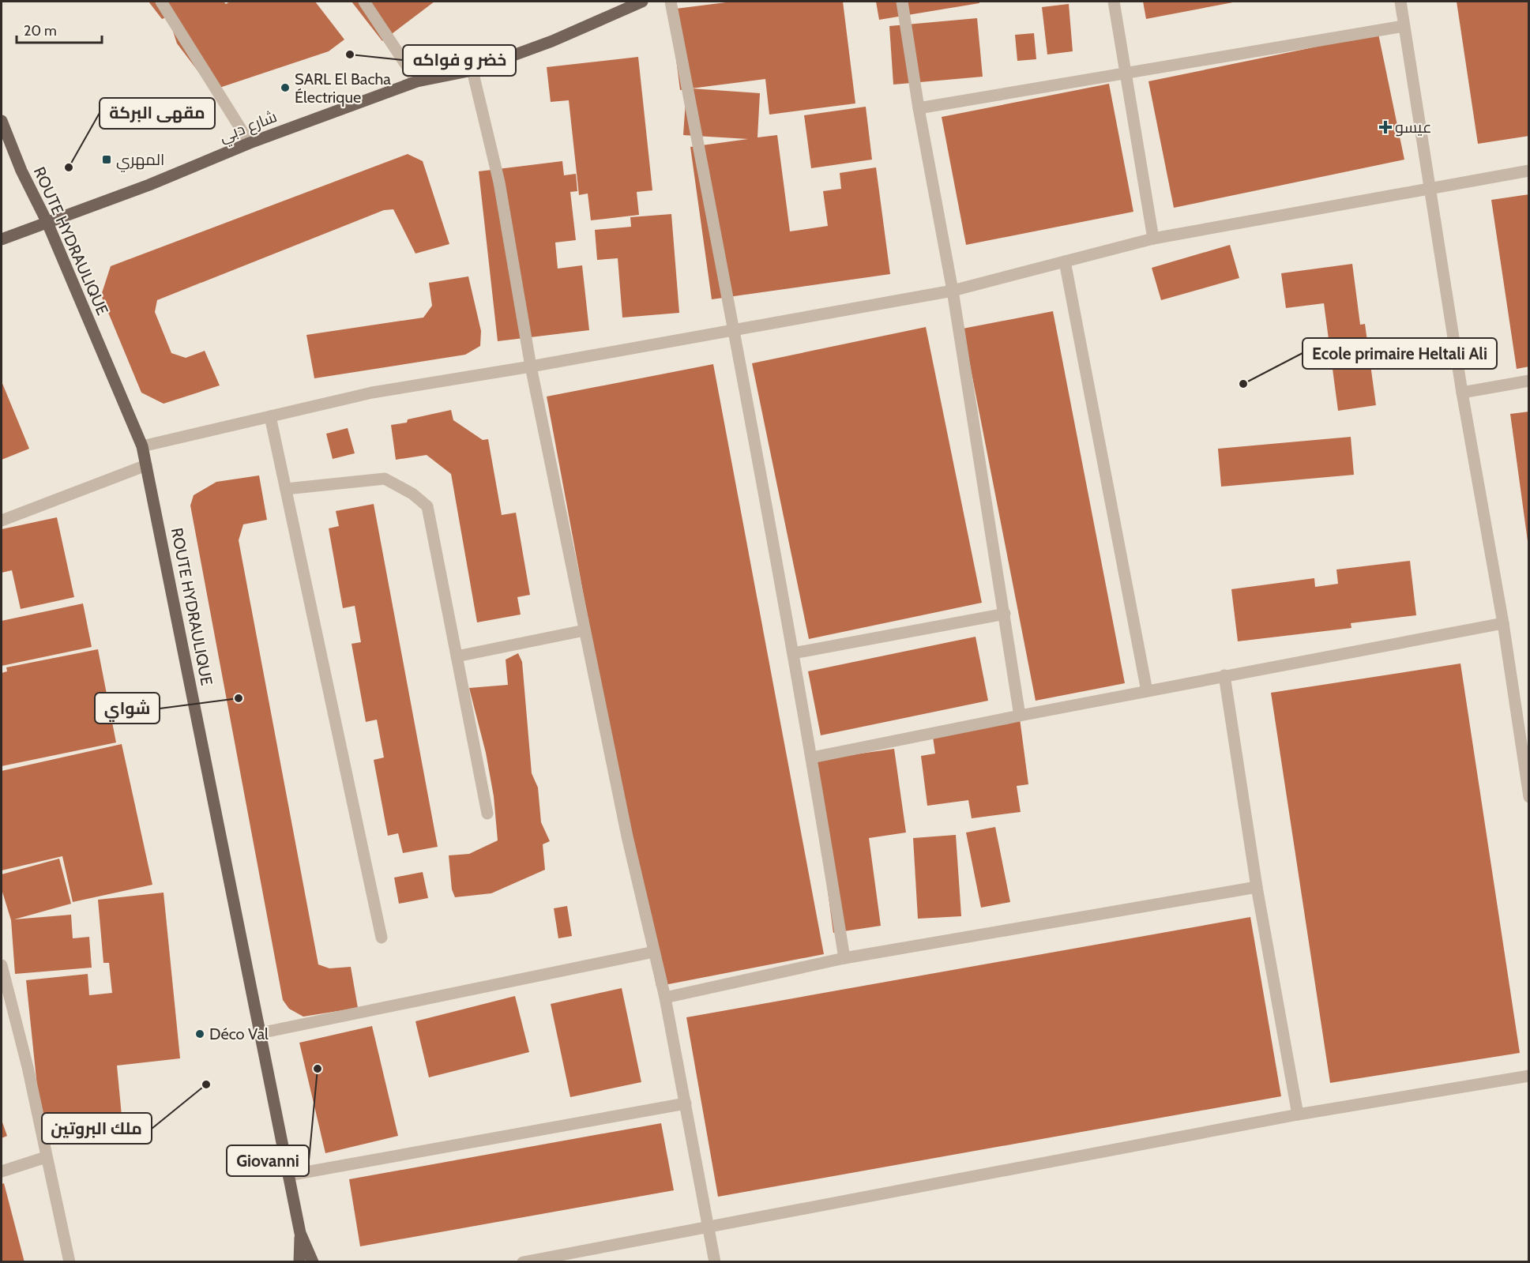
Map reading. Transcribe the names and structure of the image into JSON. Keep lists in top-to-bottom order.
{
  "streets": {
    "main road": ["شارع دبي", "ROUTE HYDRAULIQUE"]
  },
  "crossings": [
    ["شارع دبي", "ROUTE HYDRAULIQUE"]
  ],
  "places": {
    "other": [
      "خضر و فواكه",
      "SARL El Bacha Électrique",
      "مقهى البركة",
      "Ecole primaire Heltali Ali",
      "شواي",
      "Déco Val",
      "Giovanni",
      "ملك البروتين"
    ],
    "health": ["عيسو"],
    "transit": ["المهري"]
  },
  "scale_bar": "20 m"
}
